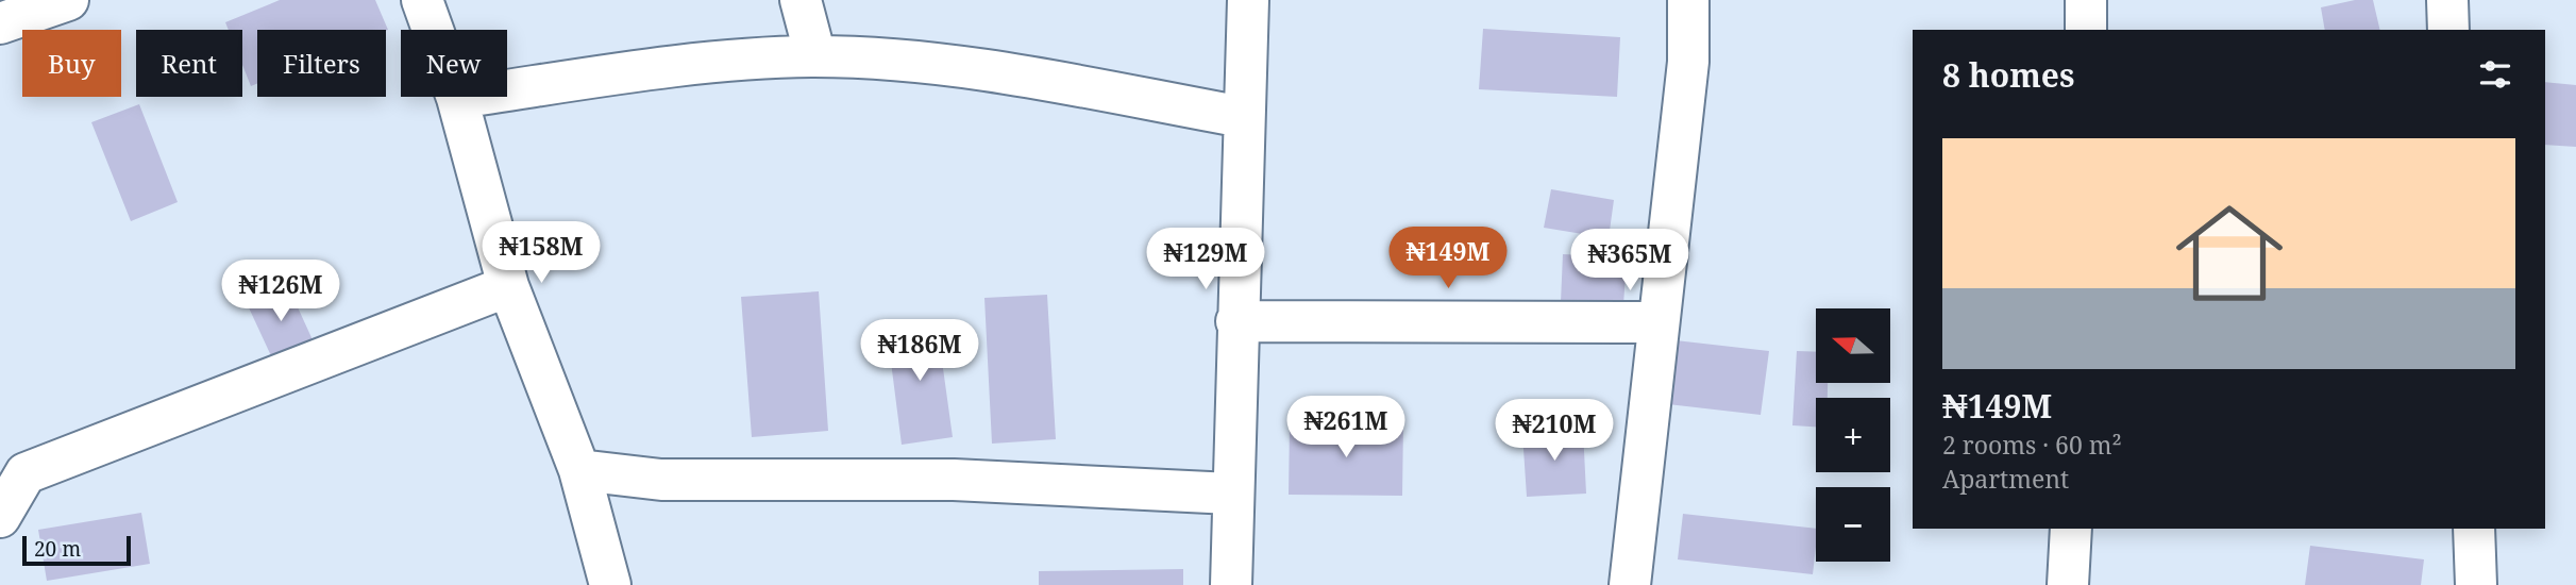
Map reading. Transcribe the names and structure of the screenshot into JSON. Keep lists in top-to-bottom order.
{
  "scale_bar": "20 m",
  "north": "left",
  "page": {
    "chip": [
      "Buy",
      "Rent",
      "Filters",
      "New"
    ],
    "heading": "8 homes",
    "list": [
      {
        "name": "₦149M",
        "note": "2 rooms · 60 m² · Apartment"
      }
    ],
    "price": [
      "₦158M",
      "₦149M",
      "₦129M",
      "₦365M",
      "₦126M",
      "₦186M",
      "₦261M",
      "₦210M"
    ],
    "map_buttons": ["+", "−"],
    "scale": "20 m"
  }
}
